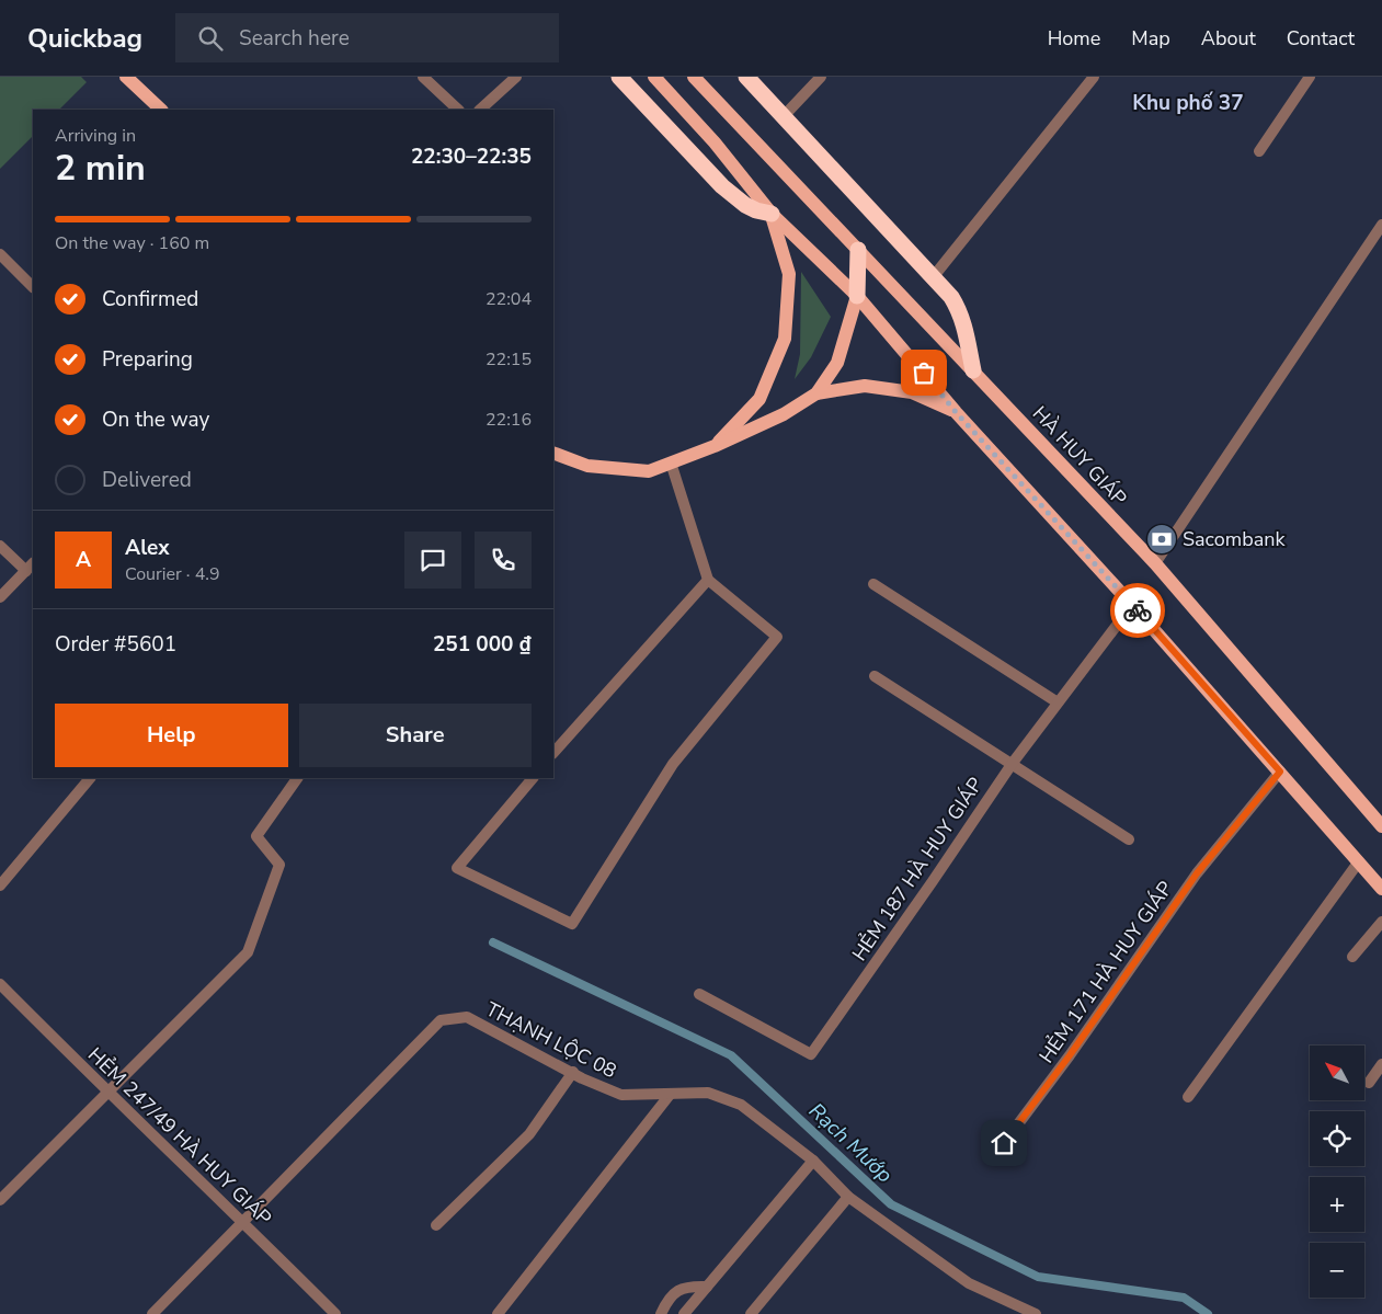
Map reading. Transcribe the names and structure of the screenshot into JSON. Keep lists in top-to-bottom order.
{
  "streets": {
    "main road": ["HÀ HUY GIÁP"],
    "street": [
      "HẺM 187 HÀ HUY GIÁP",
      "HẺM 171 HÀ HUY GIÁP",
      "THẠNH LỘC 08",
      "HẺM 247/49 HÀ HUY GIÁP"
    ]
  },
  "crossings": [
    ["THẠNH LỘC 08", "HẺM 247/49 HÀ HUY GIÁP"]
  ],
  "districts": ["Khu phố 37"],
  "water": ["Rạch Mướp"],
  "places": {
    "bank": ["Sacombank"]
  },
  "north": "top left",
  "page": {
    "header": "Quickbag",
    "search": "Search here",
    "nav": [
      "Home",
      "Map",
      "About",
      "Contact"
    ],
    "heading": ["2 min", "Arriving in", "22:30–22:35"],
    "panel": [
      "Alex",
      "Courier · 4.9",
      "Order #5601",
      "251 000 ₫"
    ],
    "bar": "On the way · 160 m",
    "list": [
      ["Confirmed", "22:04"],
      ["Preparing", "22:15"],
      ["On the way", "22:16"],
      "Delivered"
    ],
    "round": "A",
    "buttons": ["Help", "Share"],
    "map_buttons": ["+", "−"]
  }
}
